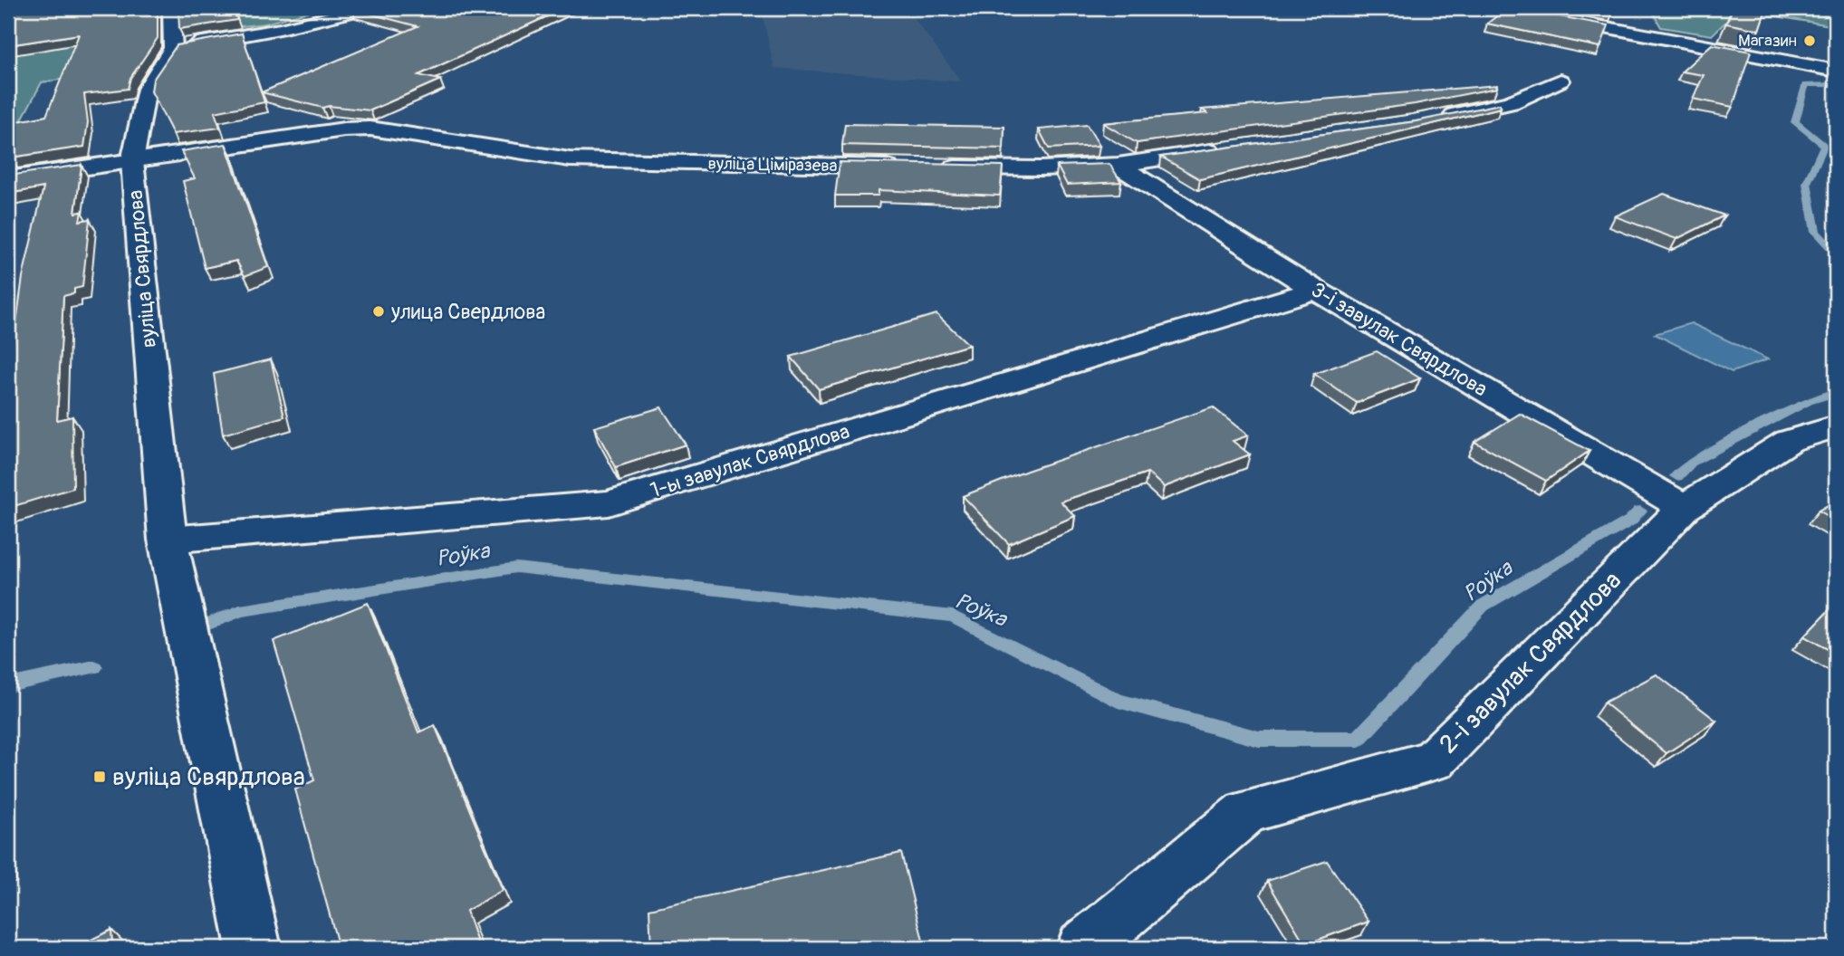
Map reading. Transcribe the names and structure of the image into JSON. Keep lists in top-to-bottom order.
{
  "streets": {
    "street": [
      "вуліца Ціміразева",
      "вуліца Свярдлова",
      "3-і завулак Свярдлова",
      "1-ы завулак Свярдлова",
      "2-і завулак Свярдлова"
    ]
  },
  "crossings": [
    ["вуліца Ціміразева", "вуліца Свярдлова"],
    ["вуліца Свярдлова", "1-ы завулак Свярдлова"],
    ["3-і завулак Свярдлова", "1-ы завулак Свярдлова"],
    ["3-і завулак Свярдлова", "2-і завулак Свярдлова"]
  ],
  "water": ["Роўка"],
  "places": {
    "other": ["Магазин", "улица Свердлова"],
    "transit": ["вуліца Свярдлова"]
  }
}
